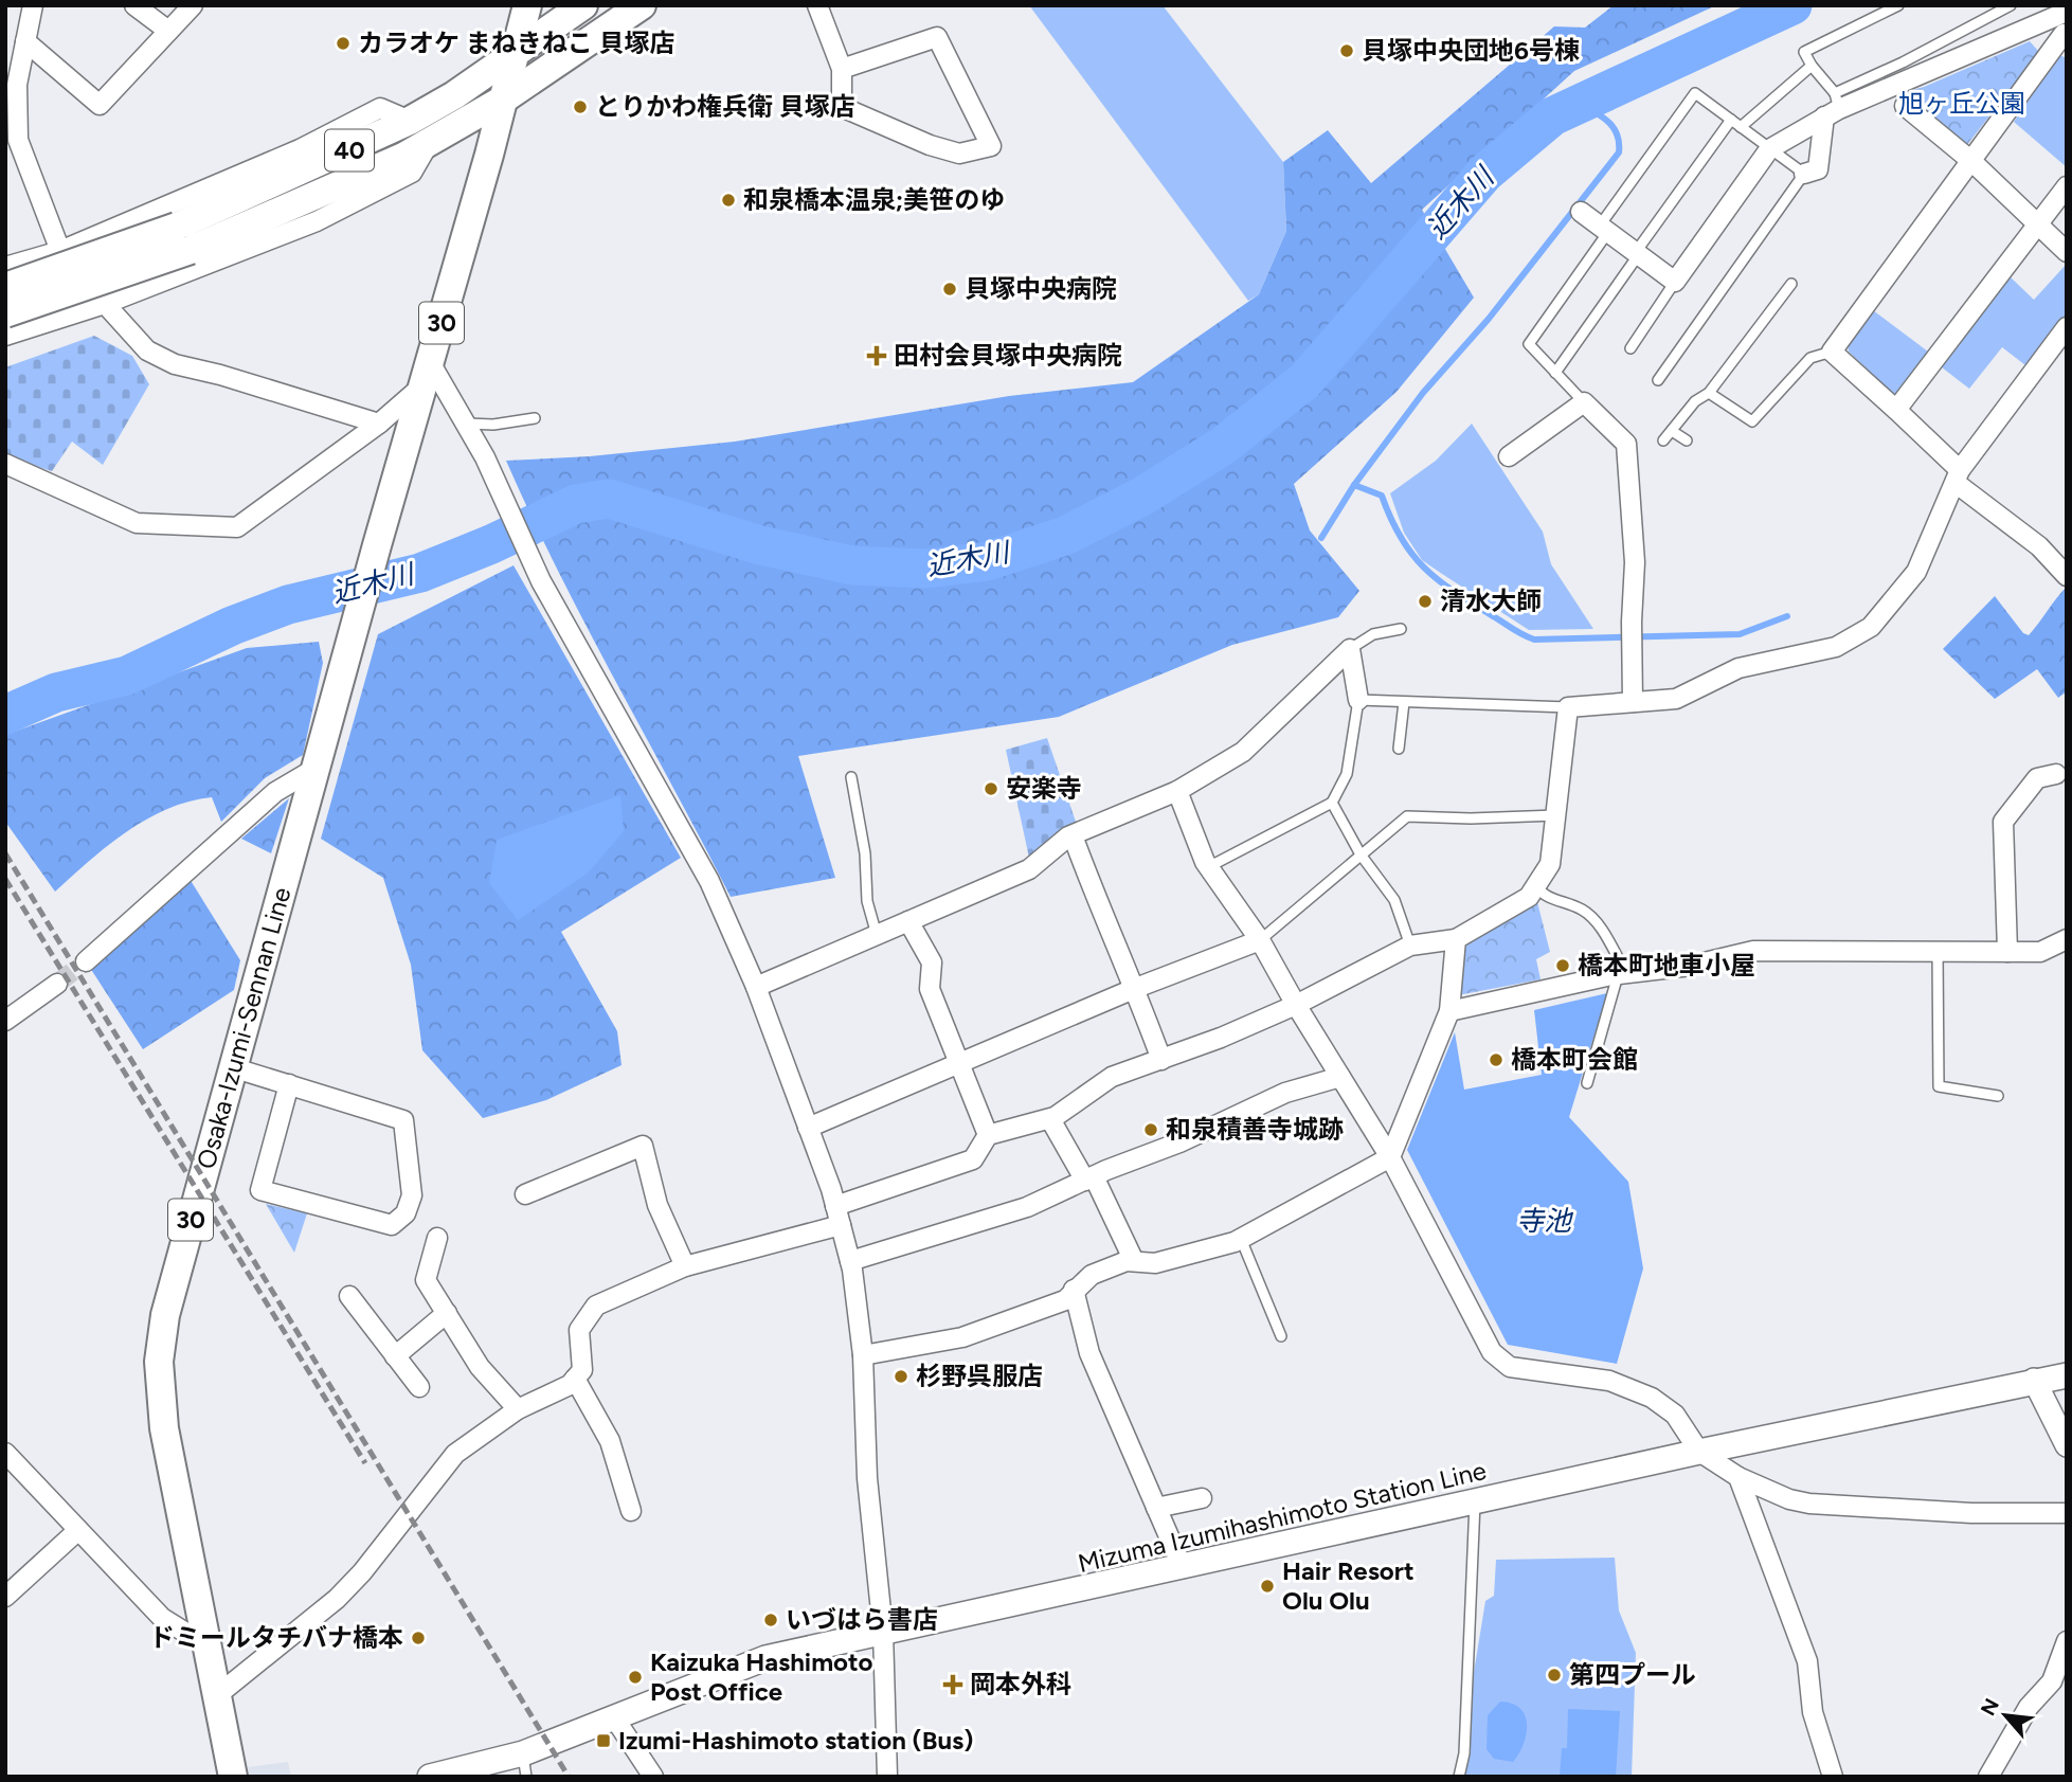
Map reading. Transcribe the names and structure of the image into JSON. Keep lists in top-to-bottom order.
{
  "streets": {
    "main road": [
      "40",
      "30",
      "Osaka-Izumi-Sennan Line",
      "Mizuma Izumihashimoto Station Line"
    ]
  },
  "crossings": [
    ["40", "30"],
    ["30", "Osaka-Izumi-Sennan Line"]
  ],
  "water": ["近木川", "寺池"],
  "parks": ["旭ヶ丘公園"],
  "places": {
    "other": [
      "カラオケ まねきねこ 貝塚店",
      "貝塚中央団地6号棟",
      "とりかわ権兵衛 貝塚店",
      "和泉橋本温泉;美笹のゆ",
      "貝塚中央病院",
      "清水大師",
      "安楽寺",
      "橋本町地車小屋",
      "橋本町会館",
      "和泉積善寺城跡",
      "杉野呉服店",
      "Hair Resort Olu Olu",
      "いづはら書店",
      "ドミールタチバナ橋本",
      "第四プール",
      "Kaizuka Hashimoto Post Office"
    ],
    "health": ["田村会貝塚中央病院", "岡本外科"],
    "transit": ["Izumi-Hashimoto station (Bus)"]
  },
  "north": "top left"
}
